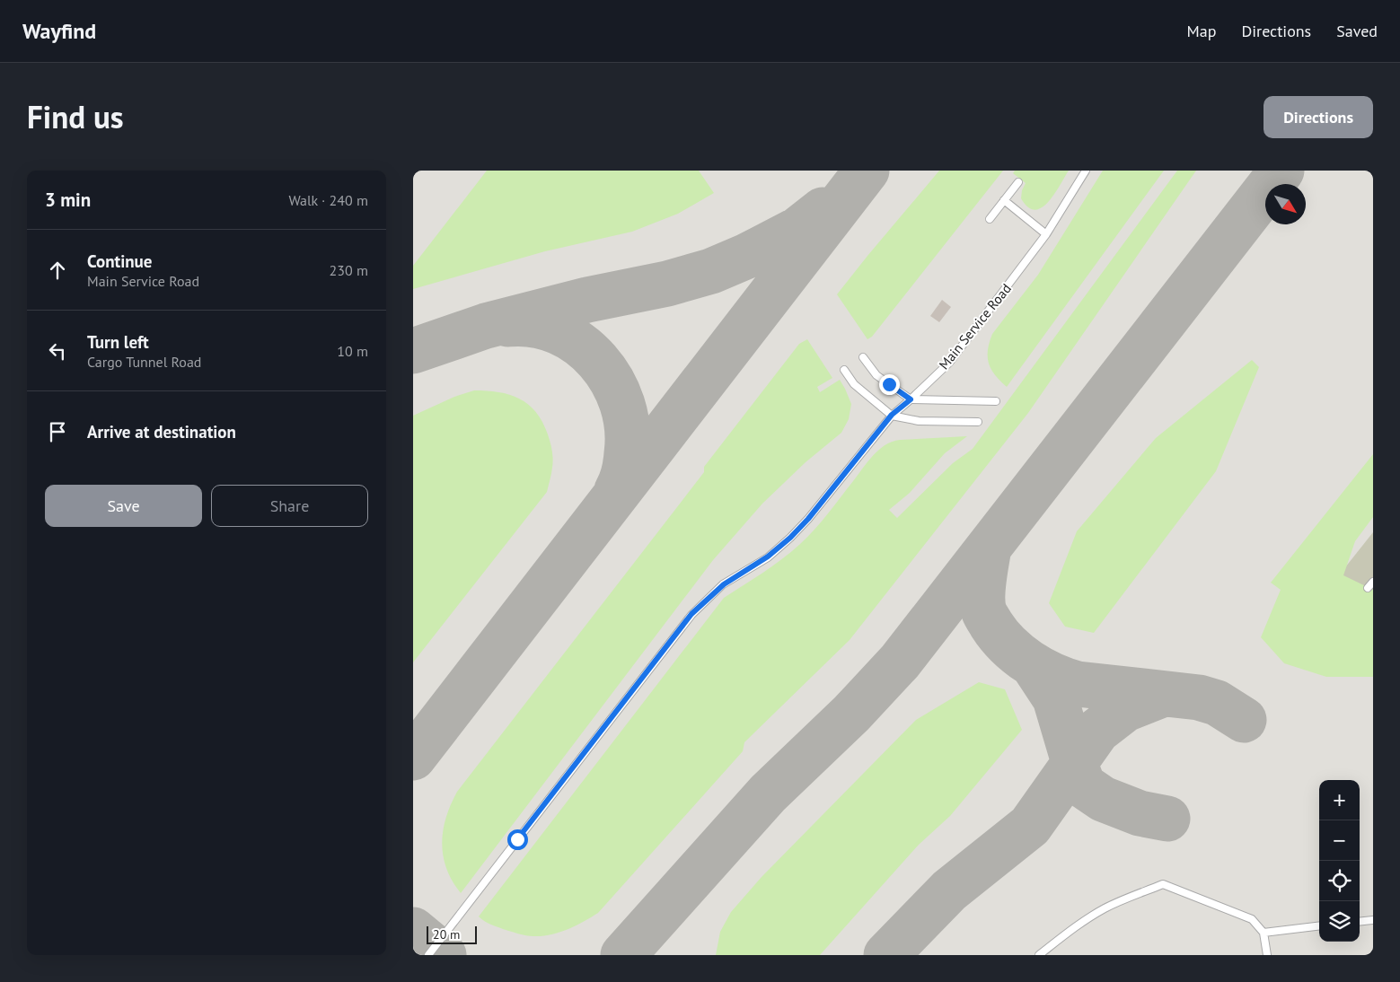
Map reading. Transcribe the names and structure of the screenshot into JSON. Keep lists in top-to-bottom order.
{
  "streets": {
    "lane": ["Main Service Road"]
  },
  "scale_bar": "20 m",
  "north": "bottom right",
  "page": {
    "header": "Wayfind",
    "nav": ["Map", "Directions", "Saved"],
    "title": "Find us",
    "buttons": [
      "Directions",
      ["Save", "Share"]
    ],
    "heading": ["3 min", "Walk · 240 m"],
    "list": [
      ["Continue", "Main Service Road", "230 m"],
      ["Turn left", "Cargo Tunnel Road", "10 m"],
      "Arrive at destination"
    ],
    "map_buttons": ["+", "−"],
    "scale": "20 m"
  }
}
